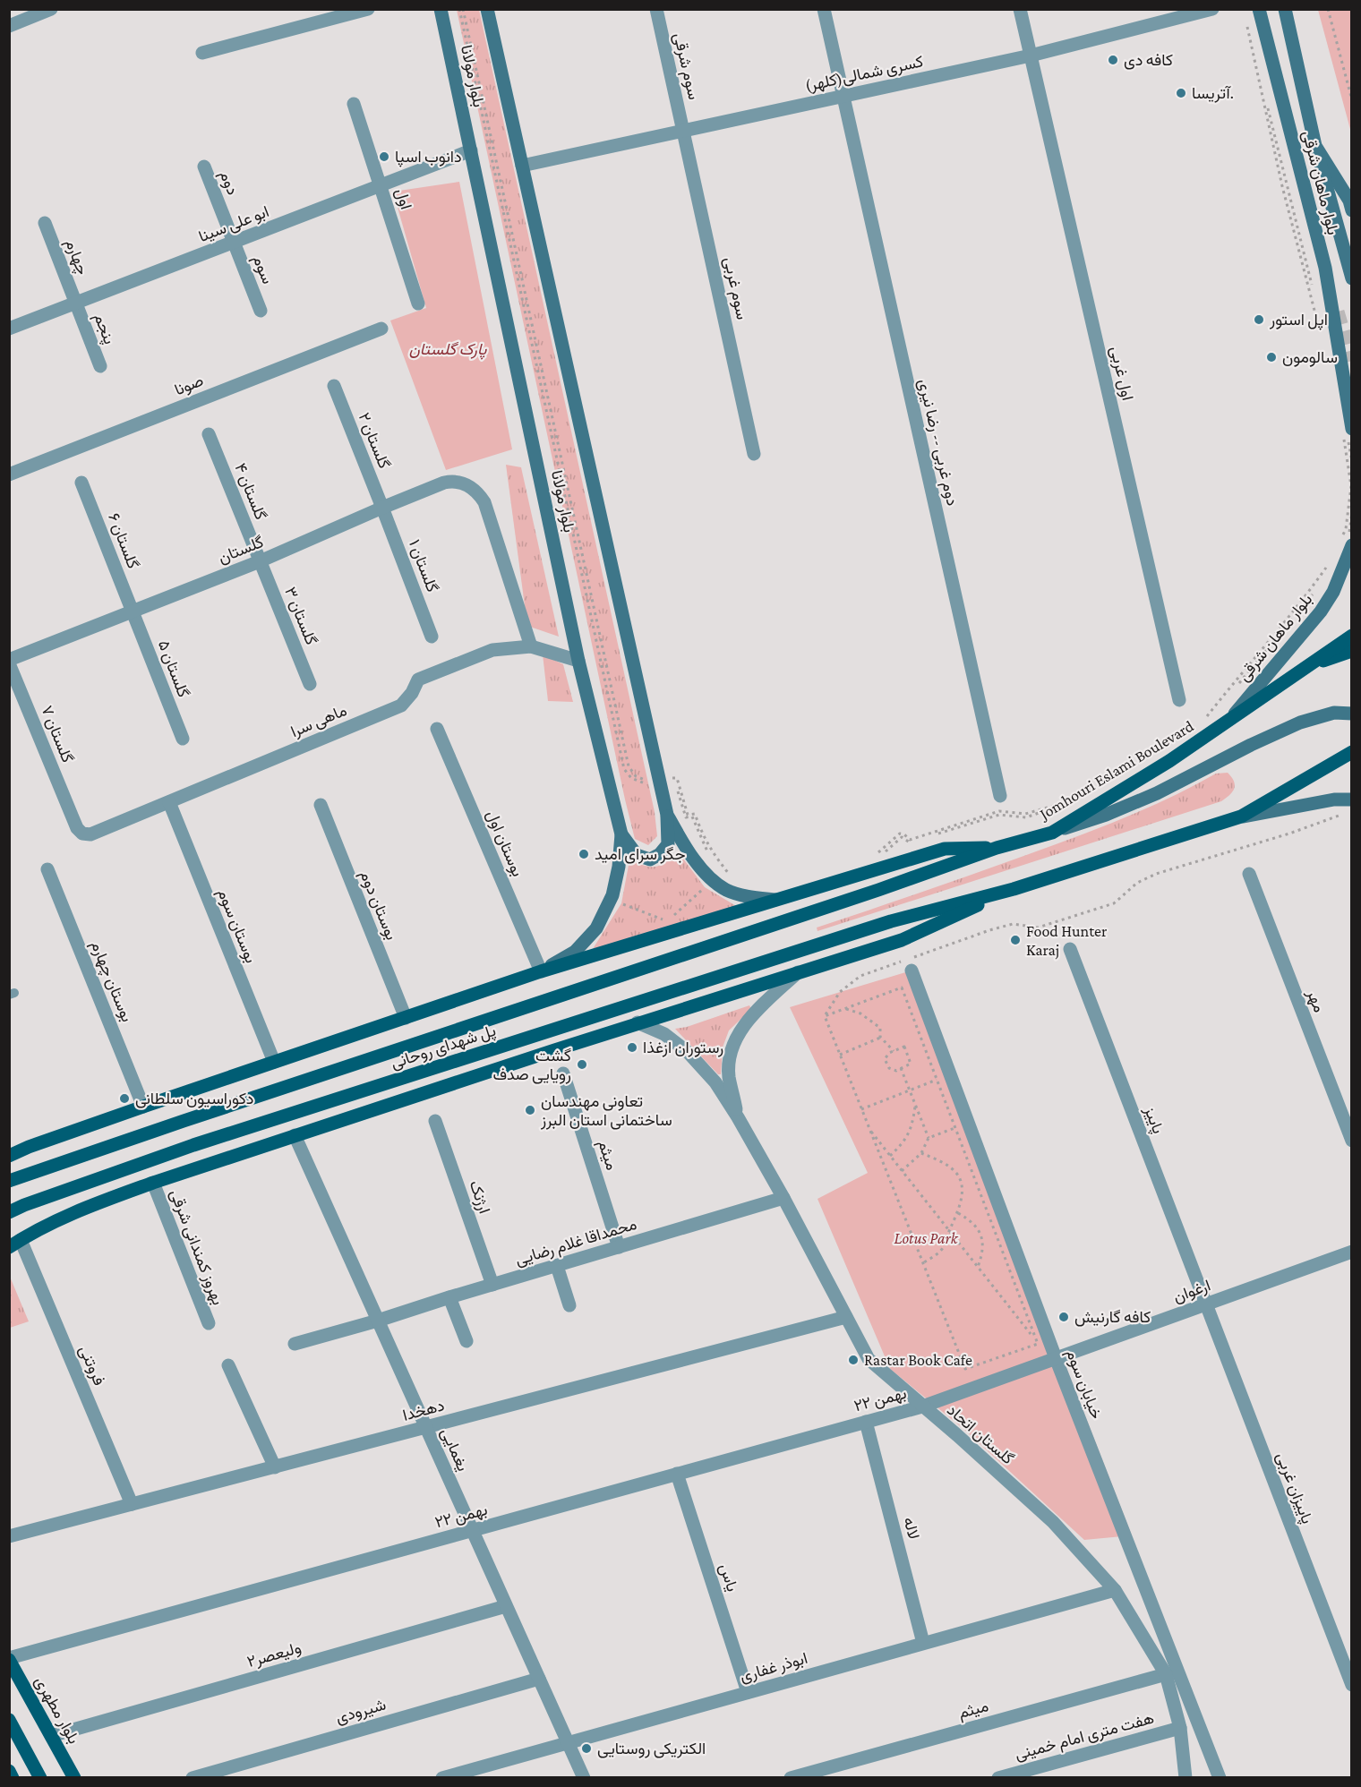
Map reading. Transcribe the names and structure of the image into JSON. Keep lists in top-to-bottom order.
{
  "streets": {
    "main road": [
      "بلوار مولانا",
      "بلوار ماهان شرقی",
      "Jomhouri Eslami Boulevard",
      "پل شهدای روحانی",
      "بلوار مطهری"
    ],
    "street": [
      "سوم شرقی",
      "کسری شمالی(کلهر)",
      "دوم",
      "اول",
      "ابو علی سینا",
      "چهارم",
      "سوم",
      "سوم غربی",
      "پنجم",
      "اول غربی",
      "صونا",
      "گلستان ۲",
      "دوم غربی -- رضا نیری",
      "گلستان ۴",
      "گلستان ۶",
      "گلستان",
      "گلستان ۱",
      "گلستان ۳",
      "گلستان ۵",
      "ماهی سرا",
      "گلستان ۷",
      "بوستان اول",
      "بوستان دوم",
      "بوستان سوم",
      "بوستان چهارم",
      "مهر",
      "پاییز",
      "میثم",
      "ارژنک",
      "محمداقا غلام رضایی",
      "بهروز کمندانی شرقی",
      "ارغوان",
      "فروتنی",
      "خیابان سوم",
      "۲۲ بهمن",
      "دهخدا",
      "گلستان اتحاد",
      "یغمایی",
      "پاییزان غربی",
      "لاله",
      "یاس",
      "ولیعصر۲",
      "ابوذر غفاری",
      "شیرودی",
      "هفت متری امام خمینی"
    ]
  },
  "crossings": [
    ["سوم شرقی", "کسری شمالی(کلهر)"],
    ["سوم شرقی", "سوم غربی"],
    ["کسری شمالی(کلهر)", "بلوار مولانا"],
    ["کسری شمالی(کلهر)", "سوم غربی"],
    ["کسری شمالی(کلهر)", "اول غربی"],
    ["کسری شمالی(کلهر)", "دوم غربی -- رضا نیری"],
    ["بلوار مولانا", "ابو علی سینا"],
    ["بلوار مولانا", "ماهی سرا"],
    ["بلوار مولانا", "بوستان اول"],
    ["دوم", "ابو علی سینا"],
    ["دوم", "سوم"],
    ["بلوار ماهان شرقی", "Jomhouri Eslami Boulevard"],
    ["اول", "ابو علی سینا"],
    ["ابو علی سینا", "چهارم"],
    ["ابو علی سینا", "سوم"],
    ["ابو علی سینا", "پنجم"],
    ["چهارم", "پنجم"],
    ["گلستان ۲", "گلستان"],
    ["گلستان ۲", "گلستان ۱"],
    ["گلستان ۴", "گلستان"],
    ["گلستان ۴", "گلستان ۳"],
    ["گلستان ۶", "گلستان"],
    ["گلستان ۶", "گلستان ۵"],
    ["گلستان", "گلستان ۱"],
    ["گلستان", "گلستان ۳"],
    ["گلستان", "گلستان ۵"],
    ["گلستان", "ماهی سرا"],
    ["گلستان", "گلستان ۷"],
    ["ماهی سرا", "گلستان ۷"],
    ["ماهی سرا", "بوستان سوم"],
    ["Jomhouri Eslami Boulevard", "پل شهدای روحانی"],
    ["پاییز", "ارغوان"],
    ["پاییز", "پاییزان غربی"],
    ["میثم", "محمداقا غلام رضایی"],
    ["میثم", "گلستان اتحاد"],
    ["ارژنک", "محمداقا غلام رضایی"],
    ["محمداقا غلام رضایی", "گلستان اتحاد"],
    ["محمداقا غلام رضایی", "یغمایی"],
    ["ارغوان", "خیابان سوم"],
    ["ارغوان", "۲۲ بهمن"],
    ["ارغوان", "گلستان اتحاد"],
    ["ارغوان", "پاییزان غربی"],
    ["فروتنی", "دهخدا"],
    ["۲۲ بهمن", "گلستان اتحاد"],
    ["۲۲ بهمن", "یغمایی"],
    ["۲۲ بهمن", "لاله"],
    ["۲۲ بهمن", "یاس"],
    ["۲۲ بهمن", "بلوار مطهری"],
    ["دهخدا", "گلستان اتحاد"],
    ["دهخدا", "یغمایی"],
    ["گلستان اتحاد", "ابوذر غفاری"],
    ["گلستان اتحاد", "هفت متری امام خمینی"],
    ["یغمایی", "ولیعصر۲"],
    ["یغمایی", "ابوذر غفاری"],
    ["یغمایی", "شیرودی"],
    ["لاله", "ابوذر غفاری"],
    ["یاس", "ابوذر غفاری"],
    ["ولیعصر۲", "بلوار مطهری"]
  ],
  "parks": ["پارک گلستان", "Lotus Park"],
  "places": [
    "کافه دی",
    "آتریسا.",
    "دانوب اسپا",
    "اپل استور",
    "سالومون",
    "جگر سرای امید",
    "Food Hunter Karaj",
    "رستوران ازغذا",
    "گشت رویایی صدف",
    "دکوراسیون سلطانی",
    "تعاونی مهندسان ساختمانی استان البرز",
    "کافه گارنیش",
    "Rastar Book Cafe",
    "الکتریکی روستایی"
  ]
}
